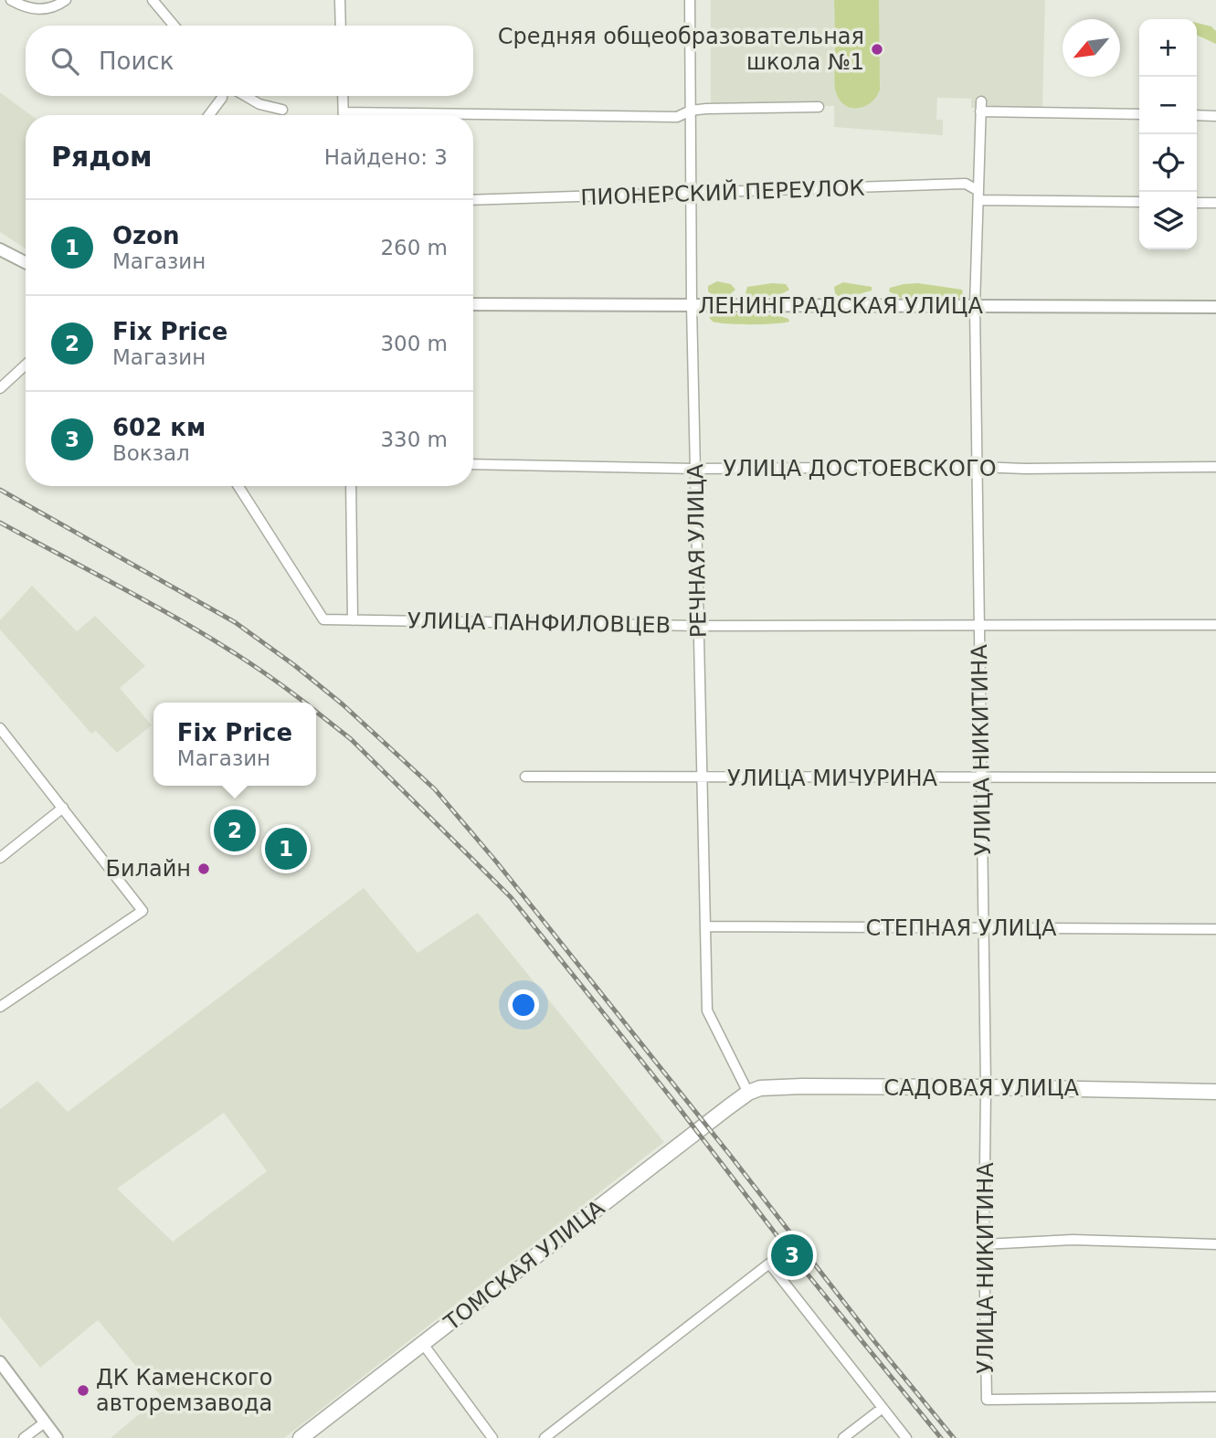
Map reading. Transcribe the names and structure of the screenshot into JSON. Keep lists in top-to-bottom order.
{
  "streets": {
    "main road": ["САДОВАЯ УЛИЦА", "ТОМСКАЯ УЛИЦА"],
    "street": [
      "ПИОНЕРСКИЙ ПЕРЕУЛОК",
      "ЛЕНИНГРАДСКАЯ УЛИЦА",
      "УЛИЦА ДОСТОЕВСКОГО",
      "РЕЧНАЯ УЛИЦА",
      "УЛИЦА ПАНФИЛОВЦЕВ",
      "УЛИЦА НИКИТИНА",
      "УЛИЦА МИЧУРИНА",
      "СТЕПНАЯ УЛИЦА"
    ]
  },
  "crossings": [
    ["ПИОНЕРСКИЙ ПЕРЕУЛОК", "РЕЧНАЯ УЛИЦА"],
    ["ПИОНЕРСКИЙ ПЕРЕУЛОК", "УЛИЦА НИКИТИНА"],
    ["ЛЕНИНГРАДСКАЯ УЛИЦА", "РЕЧНАЯ УЛИЦА"],
    ["ЛЕНИНГРАДСКАЯ УЛИЦА", "УЛИЦА НИКИТИНА"],
    ["УЛИЦА ДОСТОЕВСКОГО", "РЕЧНАЯ УЛИЦА"],
    ["УЛИЦА ДОСТОЕВСКОГО", "УЛИЦА НИКИТИНА"],
    ["РЕЧНАЯ УЛИЦА", "УЛИЦА ПАНФИЛОВЦЕВ"],
    ["РЕЧНАЯ УЛИЦА", "УЛИЦА МИЧУРИНА"],
    ["РЕЧНАЯ УЛИЦА", "СТЕПНАЯ УЛИЦА"],
    ["РЕЧНАЯ УЛИЦА", "САДОВАЯ УЛИЦА"],
    ["РЕЧНАЯ УЛИЦА", "ТОМСКАЯ УЛИЦА"],
    ["УЛИЦА ПАНФИЛОВЦЕВ", "УЛИЦА НИКИТИНА"],
    ["УЛИЦА НИКИТИНА", "УЛИЦА МИЧУРИНА"],
    ["УЛИЦА НИКИТИНА", "СТЕПНАЯ УЛИЦА"],
    ["УЛИЦА НИКИТИНА", "САДОВАЯ УЛИЦА"],
    ["САДОВАЯ УЛИЦА", "ТОМСКАЯ УЛИЦА"]
  ],
  "places": ["Средняя общеобразовательная школа №1", "Билайн", "ДК Каменского авторемзавода"],
  "north": "bottom left",
  "page": {
    "map_buttons": ["+", "−"],
    "search": "Поиск",
    "heading": ["Рядом", "Найдено: 3"],
    "list": [
      {
        "mark": "1",
        "name": "Ozon",
        "note": "Магазин",
        "value": "260 m"
      },
      {
        "mark": "2",
        "name": "Fix Price",
        "note": "Магазин",
        "value": "300 m"
      },
      {
        "mark": "3",
        "name": "602 км",
        "note": "Вокзал",
        "value": "330 m"
      }
    ],
    "popup": ["Fix Price", "Магазин"],
    "pins": ["2", "1", "3"]
  }
}
